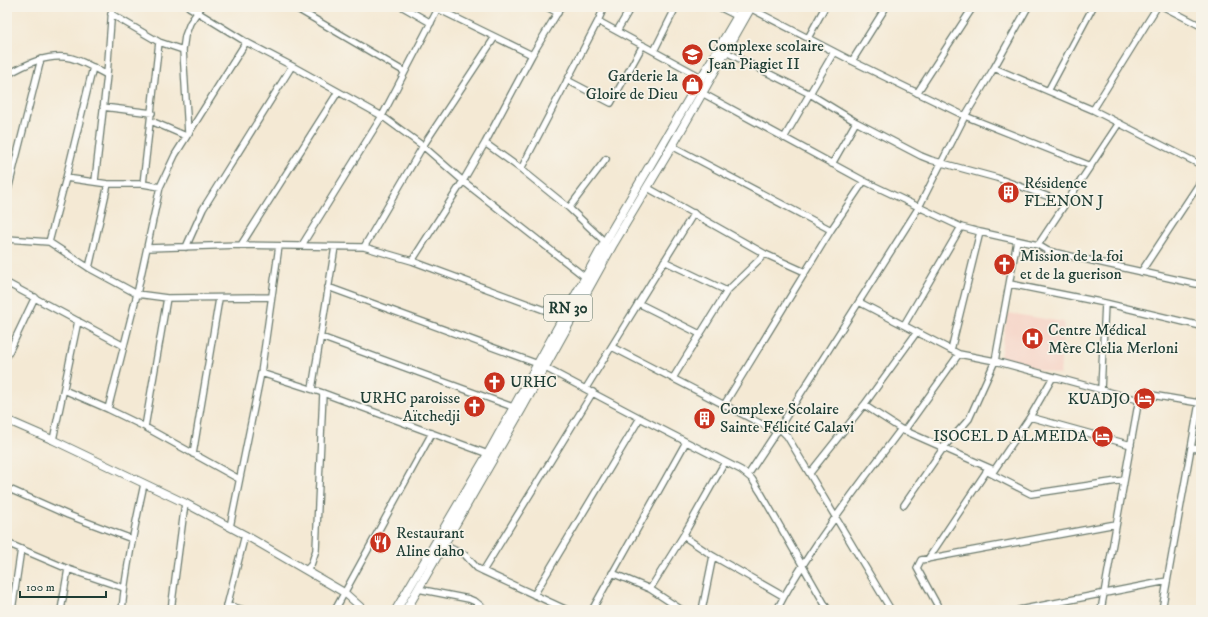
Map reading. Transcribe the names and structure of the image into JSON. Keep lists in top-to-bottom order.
{
  "streets": {
    "main road": ["RN 30"]
  },
  "places": {
    "school or university": ["Complexe scolaire Jean Piagiet II"],
    "shop": ["Garderie la Gloire de Dieu"],
    "building": ["Résidence FLENON J", "Complexe Scolaire Sainte Félicité Calavi"],
    "church": ["Mission de la foi et de la guerison", "URHC", "URHC paroisse Aïtchedji"],
    "hospital": ["Centre Médical Mère Clelia Merloni"],
    "hotel": ["KUADJO", "ISOCEL D ALMEIDA"],
    "restaurant": ["Restaurant Aline daho"]
  },
  "scale_bar": "100 m"
}
